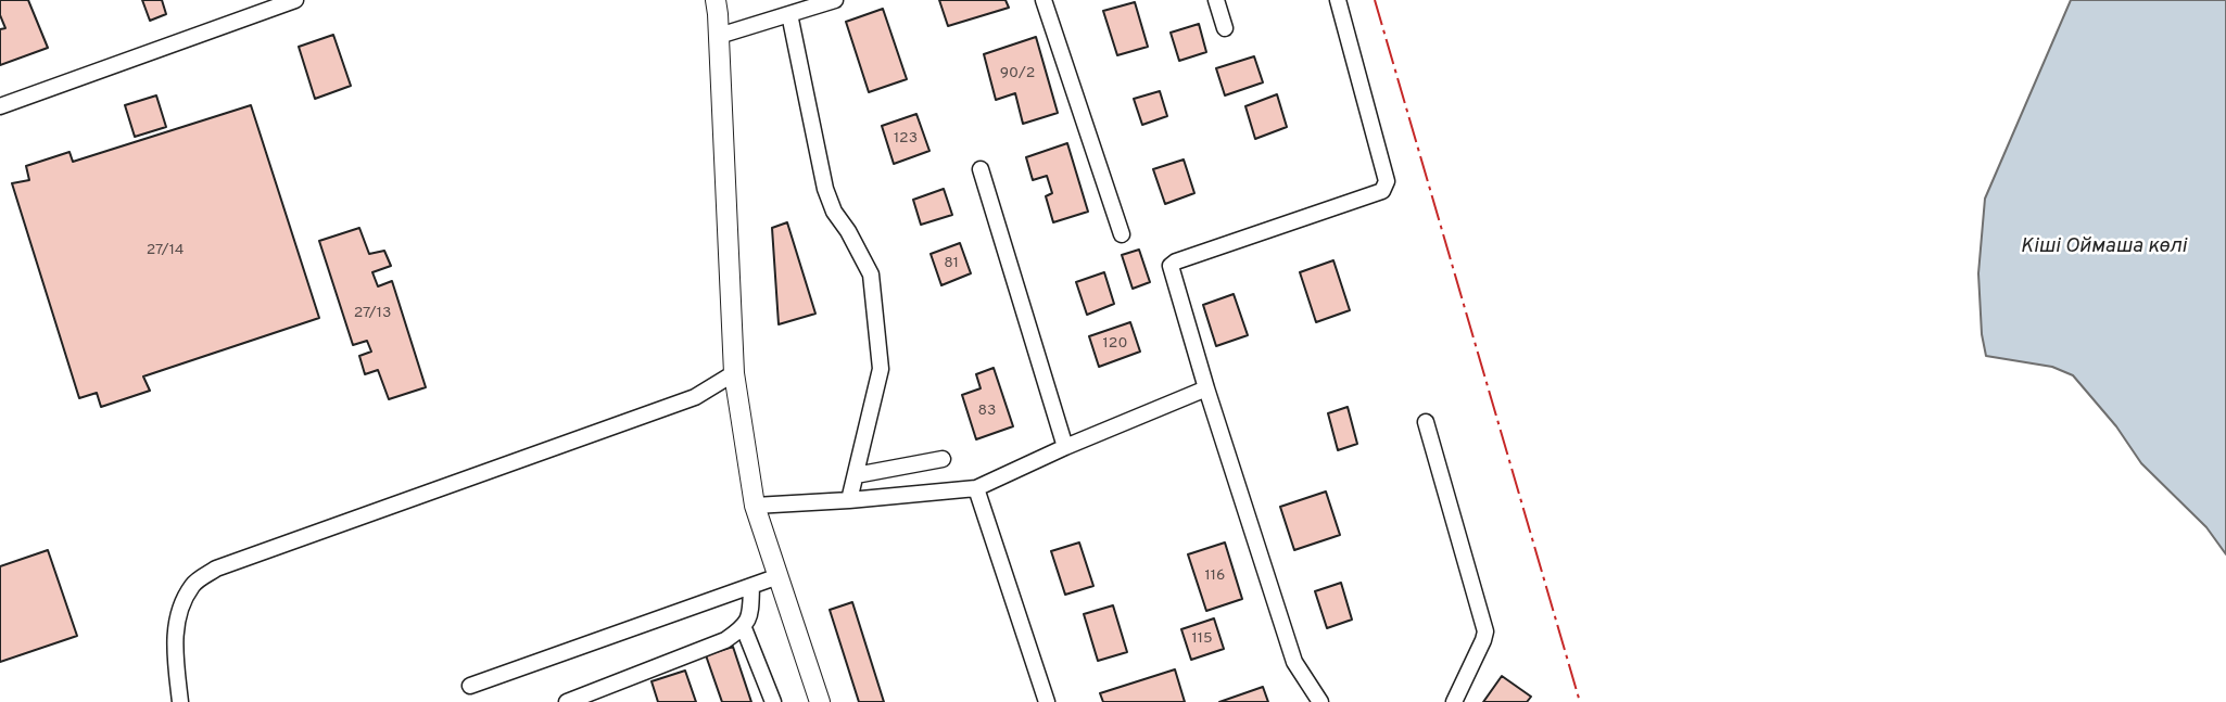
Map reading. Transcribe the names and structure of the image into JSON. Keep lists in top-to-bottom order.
{
  "water": ["Кіші Оймаша көлi"],
  "house_numbers": [
    "90/2",
    "123",
    "27/14",
    "81",
    "27/13",
    "120",
    "83",
    "116",
    "115"
  ]
}
